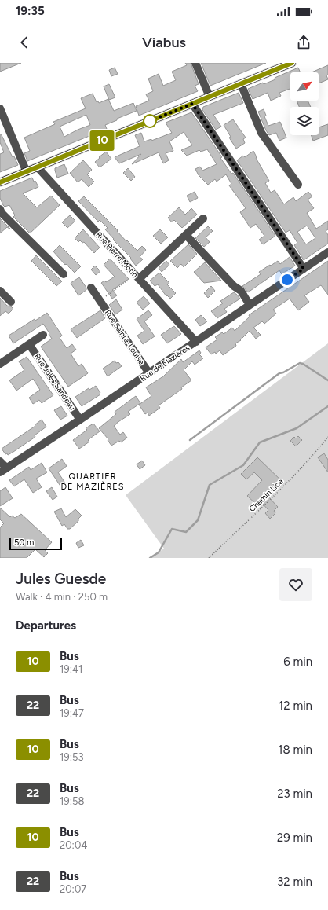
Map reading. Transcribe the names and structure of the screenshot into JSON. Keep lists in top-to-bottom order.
{
  "streets": {
    "street": [
      "Rue Pierre Motin",
      "Rue Sainte-Louise",
      "Rue de Mazières",
      "Rue Jules Sandeau"
    ],
    "path": ["Chemin Lice"]
  },
  "crossings": [
    ["Rue Pierre Motin", "Rue de Mazières"],
    ["Rue Sainte-Louise", "Rue de Mazières"],
    ["Rue de Mazières", "Rue Jules Sandeau"]
  ],
  "districts": ["QUARTIER DE MAZIÈRES"],
  "lines": ["bus line 10"],
  "scale_bar": "50 m",
  "north": "top right",
  "page": {
    "status": "19:35",
    "header": "Viabus",
    "on_map": "10",
    "scale": "50 m",
    "heading": [
      ["Jules Guesde", "Walk · 4 min · 250 m"],
      "Departures"
    ],
    "list": [
      {
        "mark": "10",
        "name": "Bus",
        "note": "19:41",
        "value": "6 min"
      },
      {
        "mark": "22",
        "name": "Bus",
        "note": "19:47",
        "value": "12 min"
      },
      {
        "mark": "10",
        "name": "Bus",
        "note": "19:53",
        "value": "18 min"
      },
      {
        "mark": "22",
        "name": "Bus",
        "note": "19:58",
        "value": "23 min"
      },
      {
        "mark": "10",
        "name": "Bus",
        "note": "20:04",
        "value": "29 min"
      },
      {
        "mark": "22",
        "name": "Bus",
        "note": "20:07",
        "value": "32 min"
      }
    ]
  }
}
